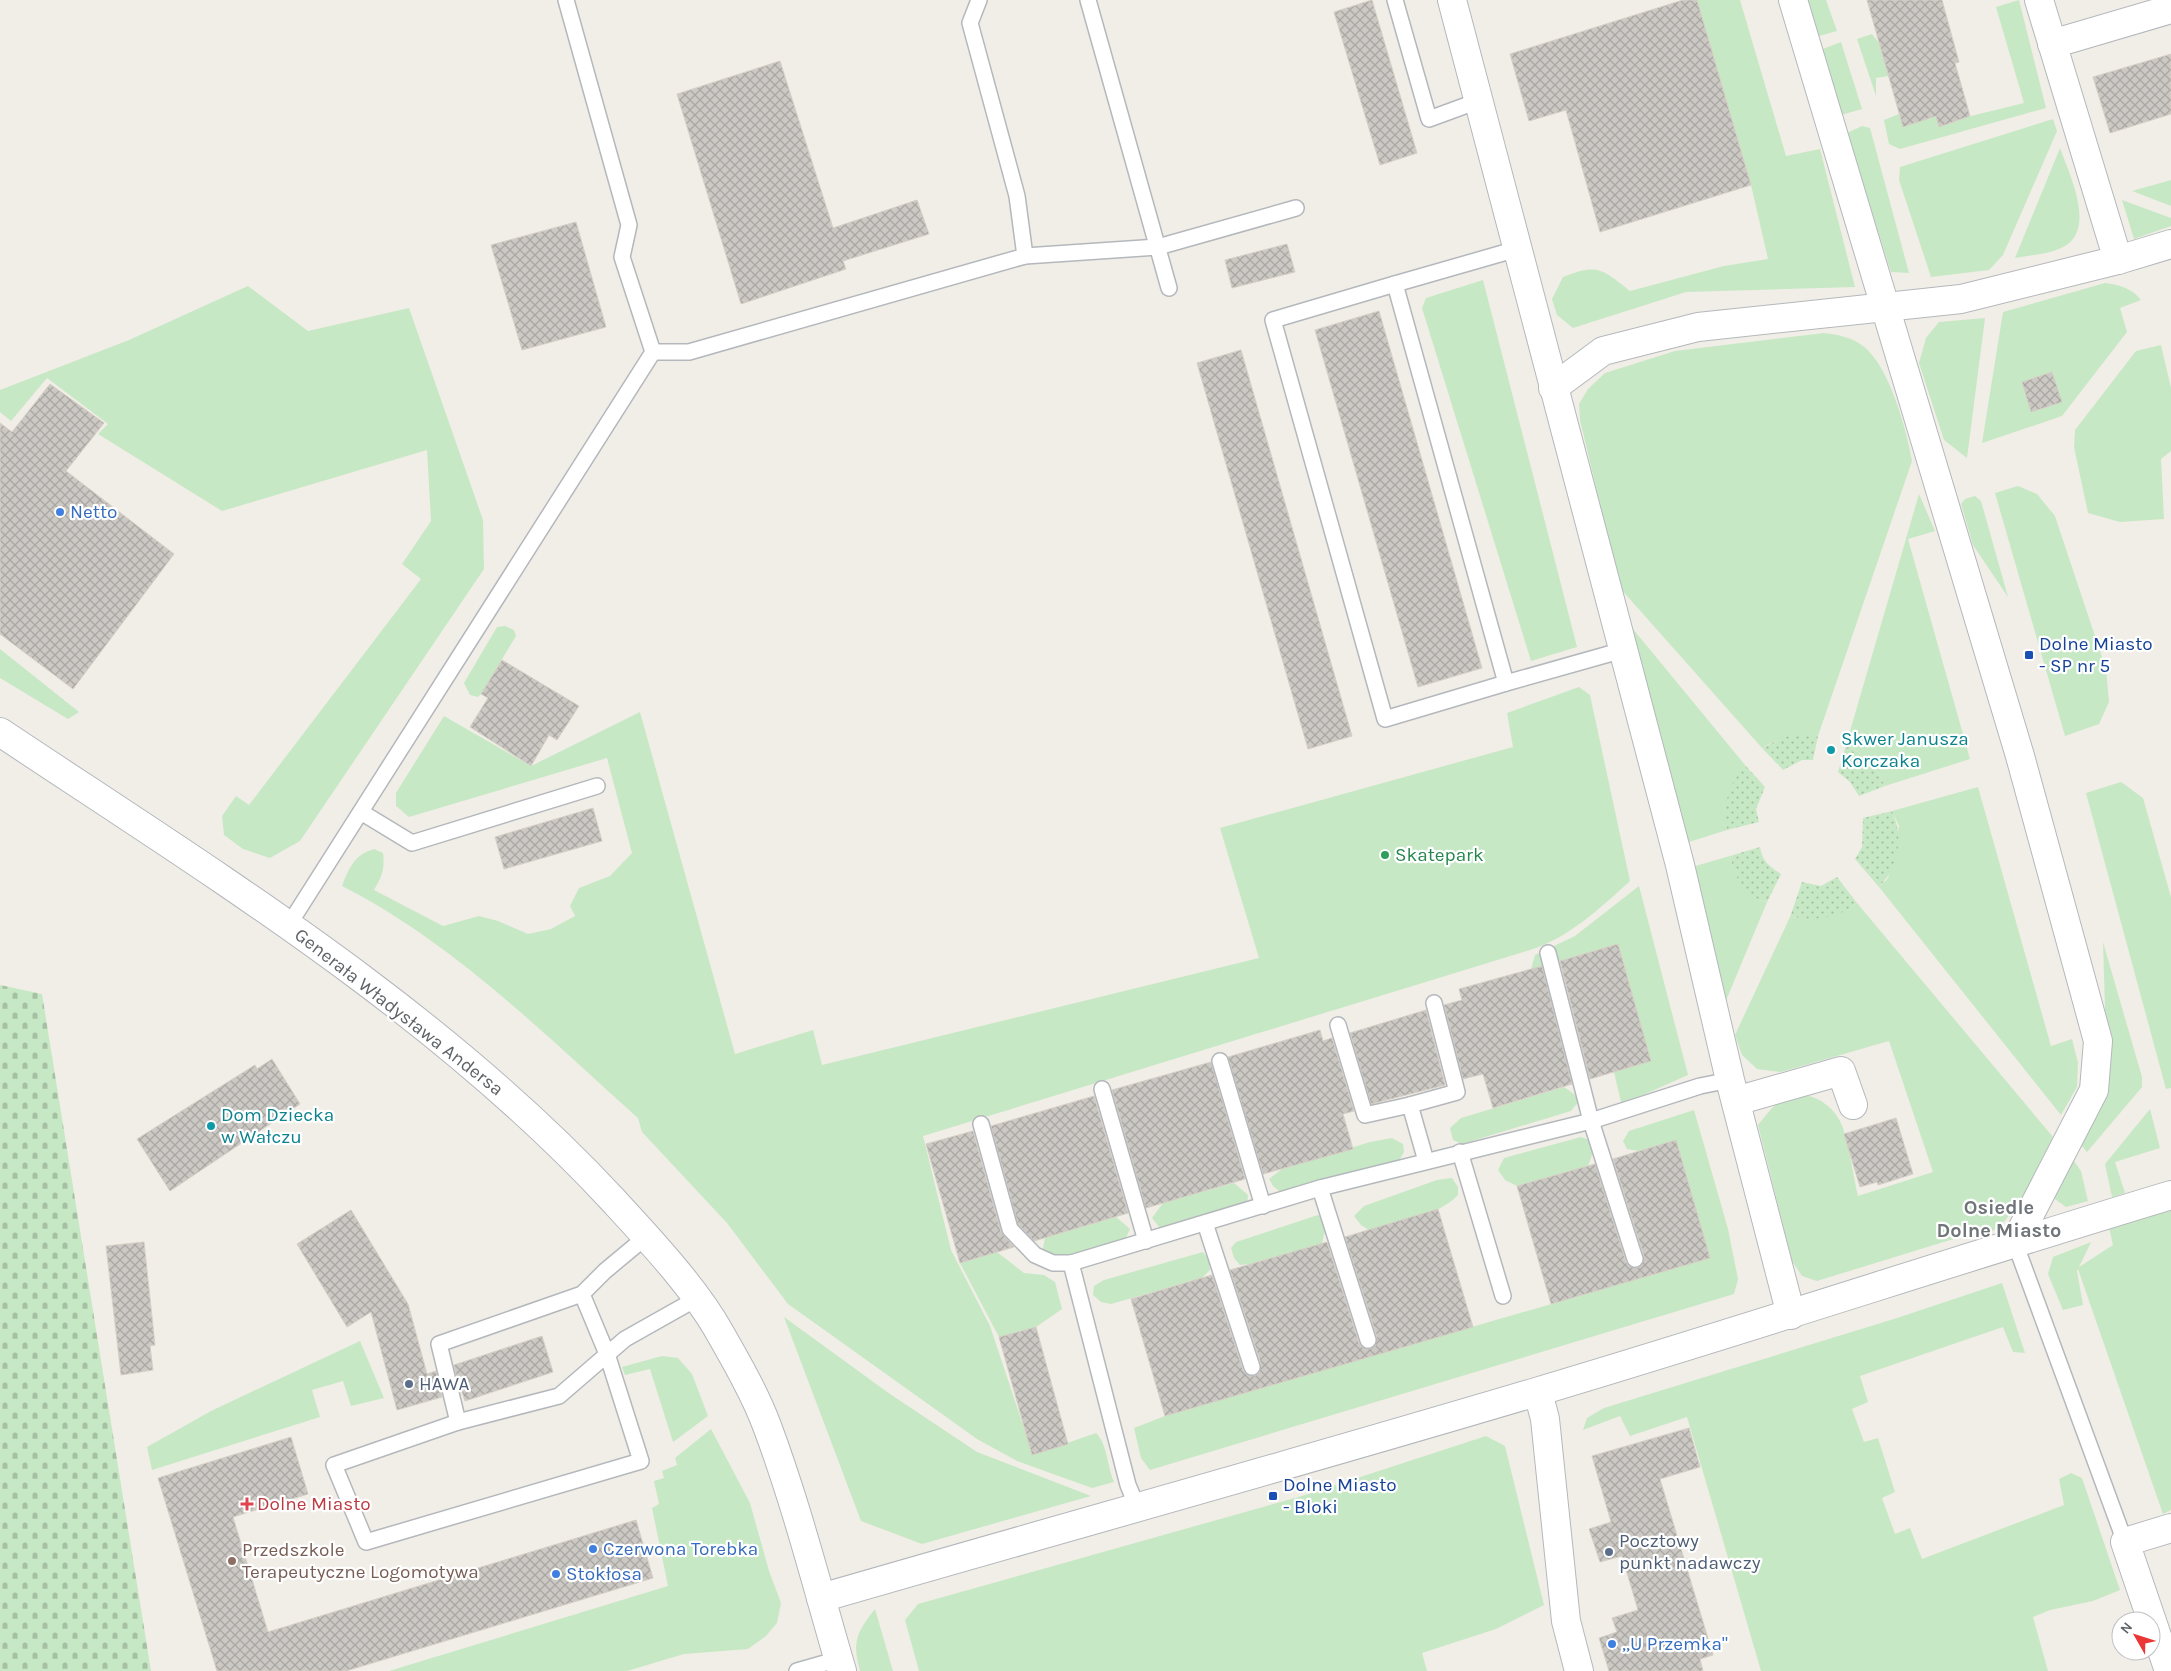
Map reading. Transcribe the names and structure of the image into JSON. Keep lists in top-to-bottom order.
{
  "streets": {
    "street": ["Generała Władysława Andersa"]
  },
  "districts": ["Osiedle Dolne Miasto"],
  "places": {
    "other": [
      "Netto",
      "Skwer Janusza Korczaka",
      "Skatepark",
      "Dom Dziecka w Wałczu",
      "HAWA",
      "Czerwona Torebka",
      "Pocztowy punkt nadawczy",
      "Przedszkole Terapeutyczne Logomotywa",
      "Stokłosa",
      ",,U Przemka\""
    ],
    "transit": ["Dolne Miasto - SP nr 5", "Dolne Miasto - Bloki"],
    "health": ["Dolne Miasto"]
  },
  "north": "top left"
}
